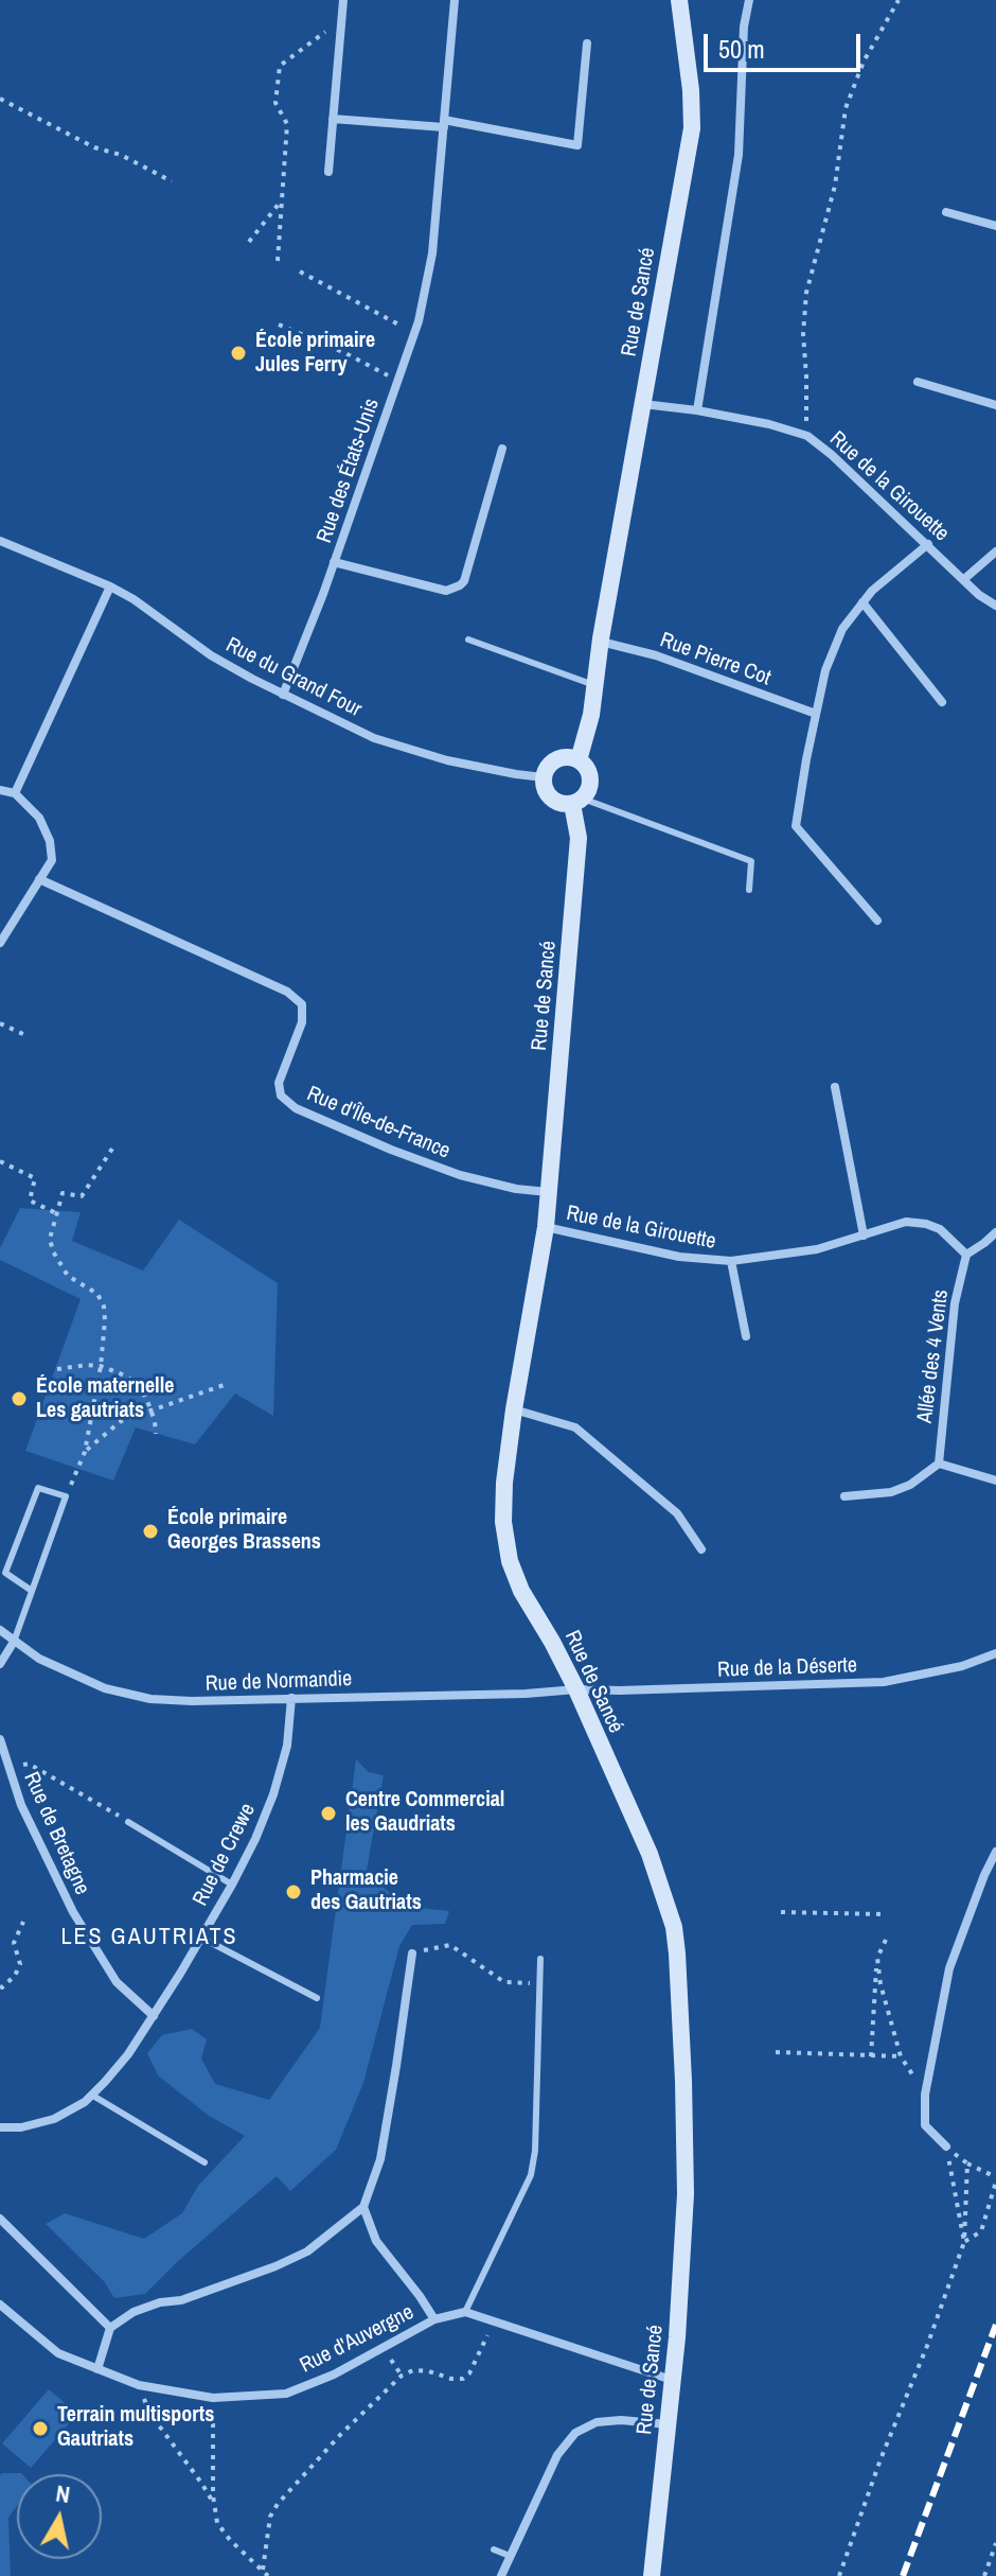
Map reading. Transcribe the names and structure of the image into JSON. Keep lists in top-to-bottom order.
{
  "streets": {
    "street": [
      "Rue de Sancé",
      "Rue des États-Unis",
      "Rue de la Girouette",
      "Rue Pierre Cot",
      "Rue du Grand Four",
      "Rue d'Île-de-France",
      "Allée des 4 Vents",
      "Rue de la Déserte",
      "Rue de Normandie",
      "Rue de Bretagne",
      "Rue de Crewe",
      "Rue d'Auvergne"
    ]
  },
  "crossings": [
    ["Rue de Sancé", "Rue de la Girouette"],
    ["Rue de Sancé", "Rue Pierre Cot"],
    ["Rue de Sancé", "Rue du Grand Four"],
    ["Rue de Sancé", "Rue d'Île-de-France"],
    ["Rue de Sancé", "Rue de la Déserte"],
    ["Rue de Sancé", "Rue de Normandie"],
    ["Rue des États-Unis", "Rue du Grand Four"],
    ["Rue de la Girouette", "Allée des 4 Vents"],
    ["Rue de la Déserte", "Rue de Normandie"],
    ["Rue de Normandie", "Rue de Crewe"],
    ["Rue de Bretagne", "Rue de Crewe"]
  ],
  "districts": ["LES GAUTRIATS"],
  "places": [
    "École primaire Jules Ferry",
    "École maternelle Les gautriats",
    "École primaire Georges Brassens",
    "Centre Commercial les Gaudriats",
    "Pharmacie des Gautriats",
    "Terrain multisports Gautriats"
  ],
  "scale_bar": "50 m",
  "north": "top"
}
